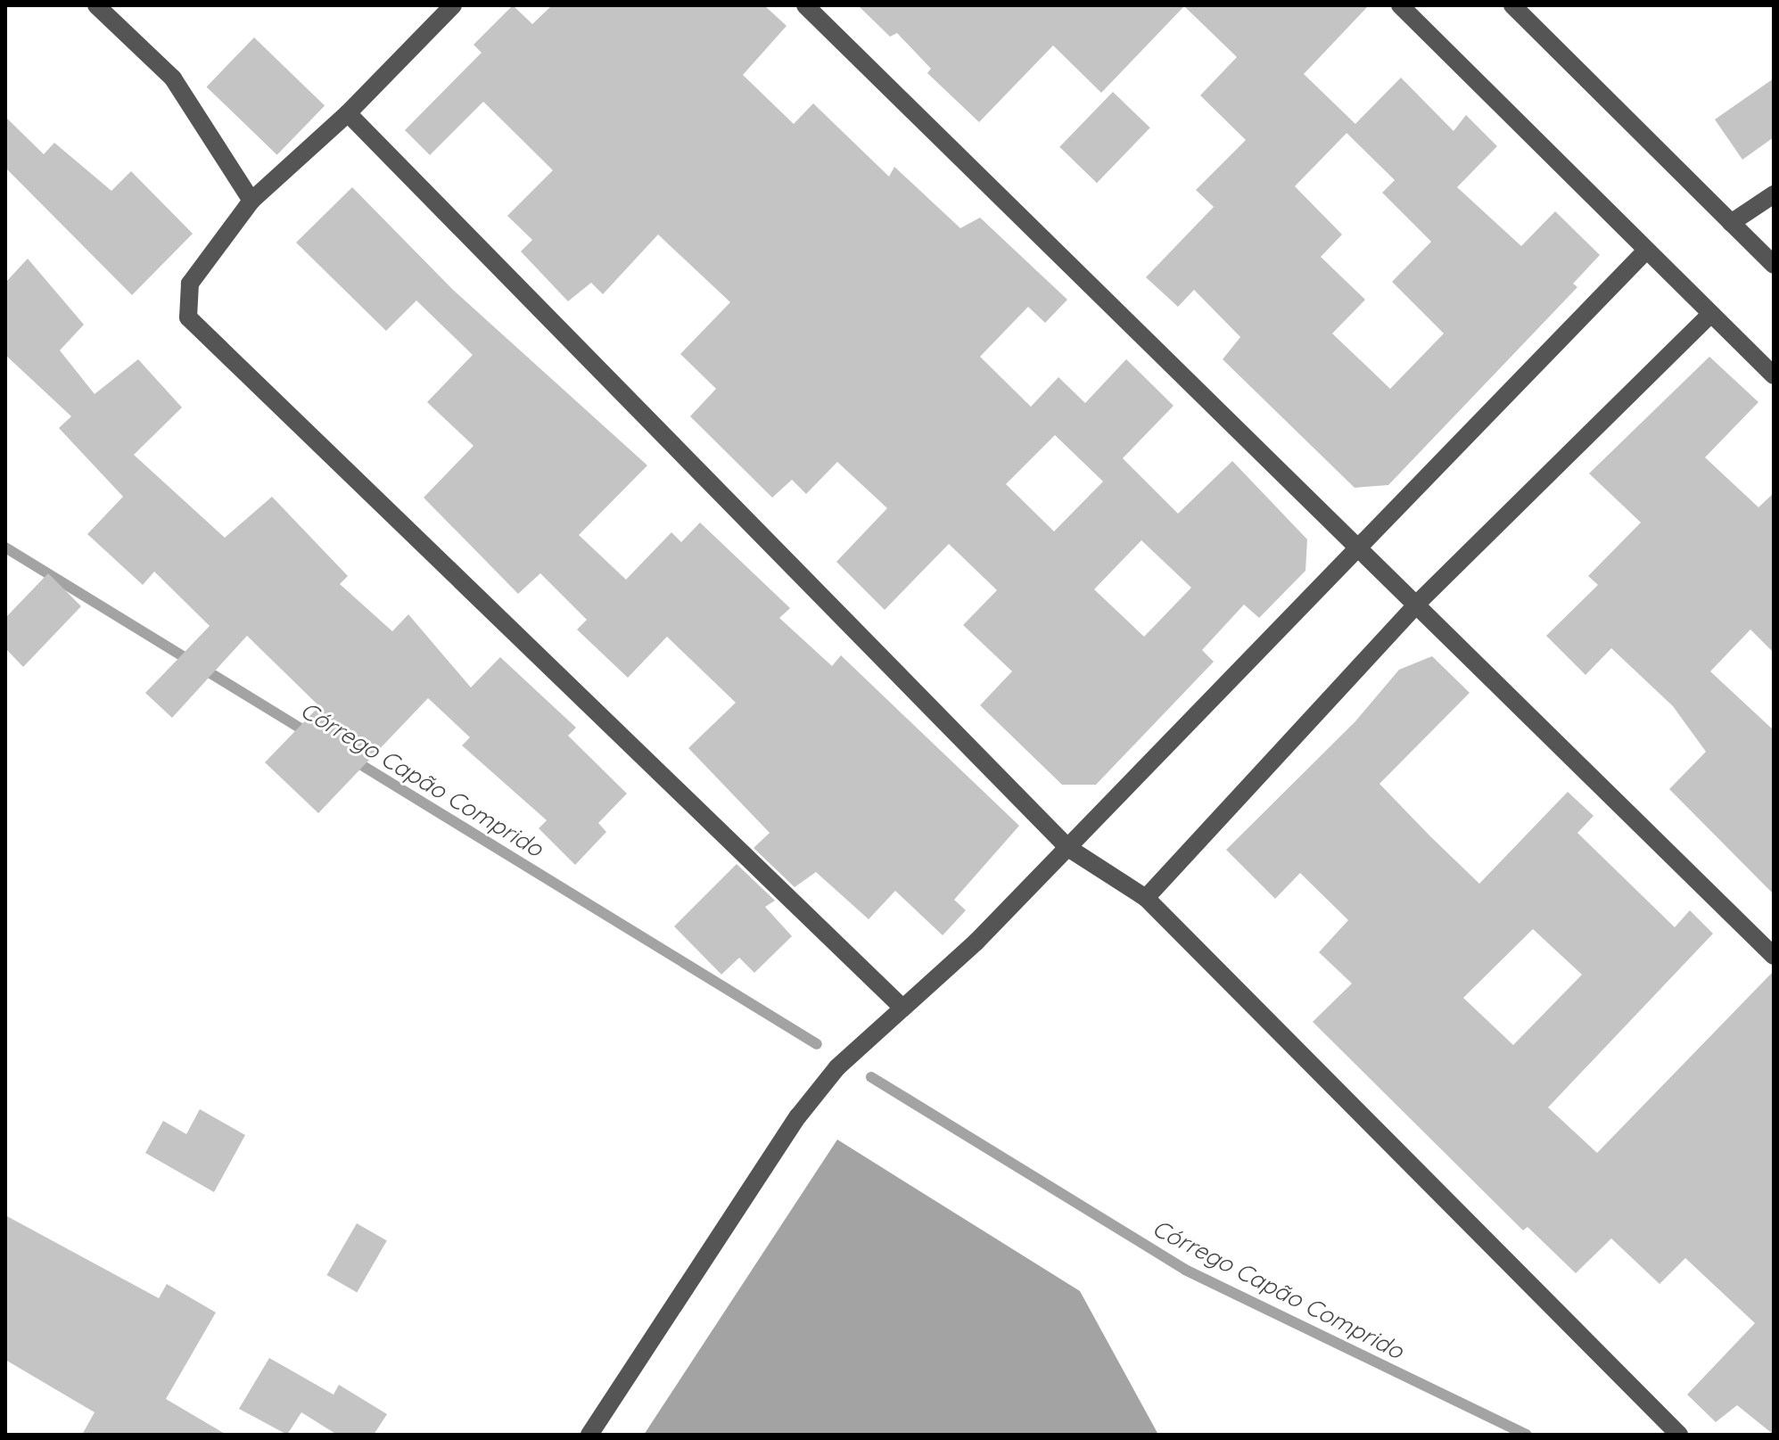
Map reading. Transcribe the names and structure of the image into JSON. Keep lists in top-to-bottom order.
{
  "water": ["Córrego Capão Comprido"]
}
